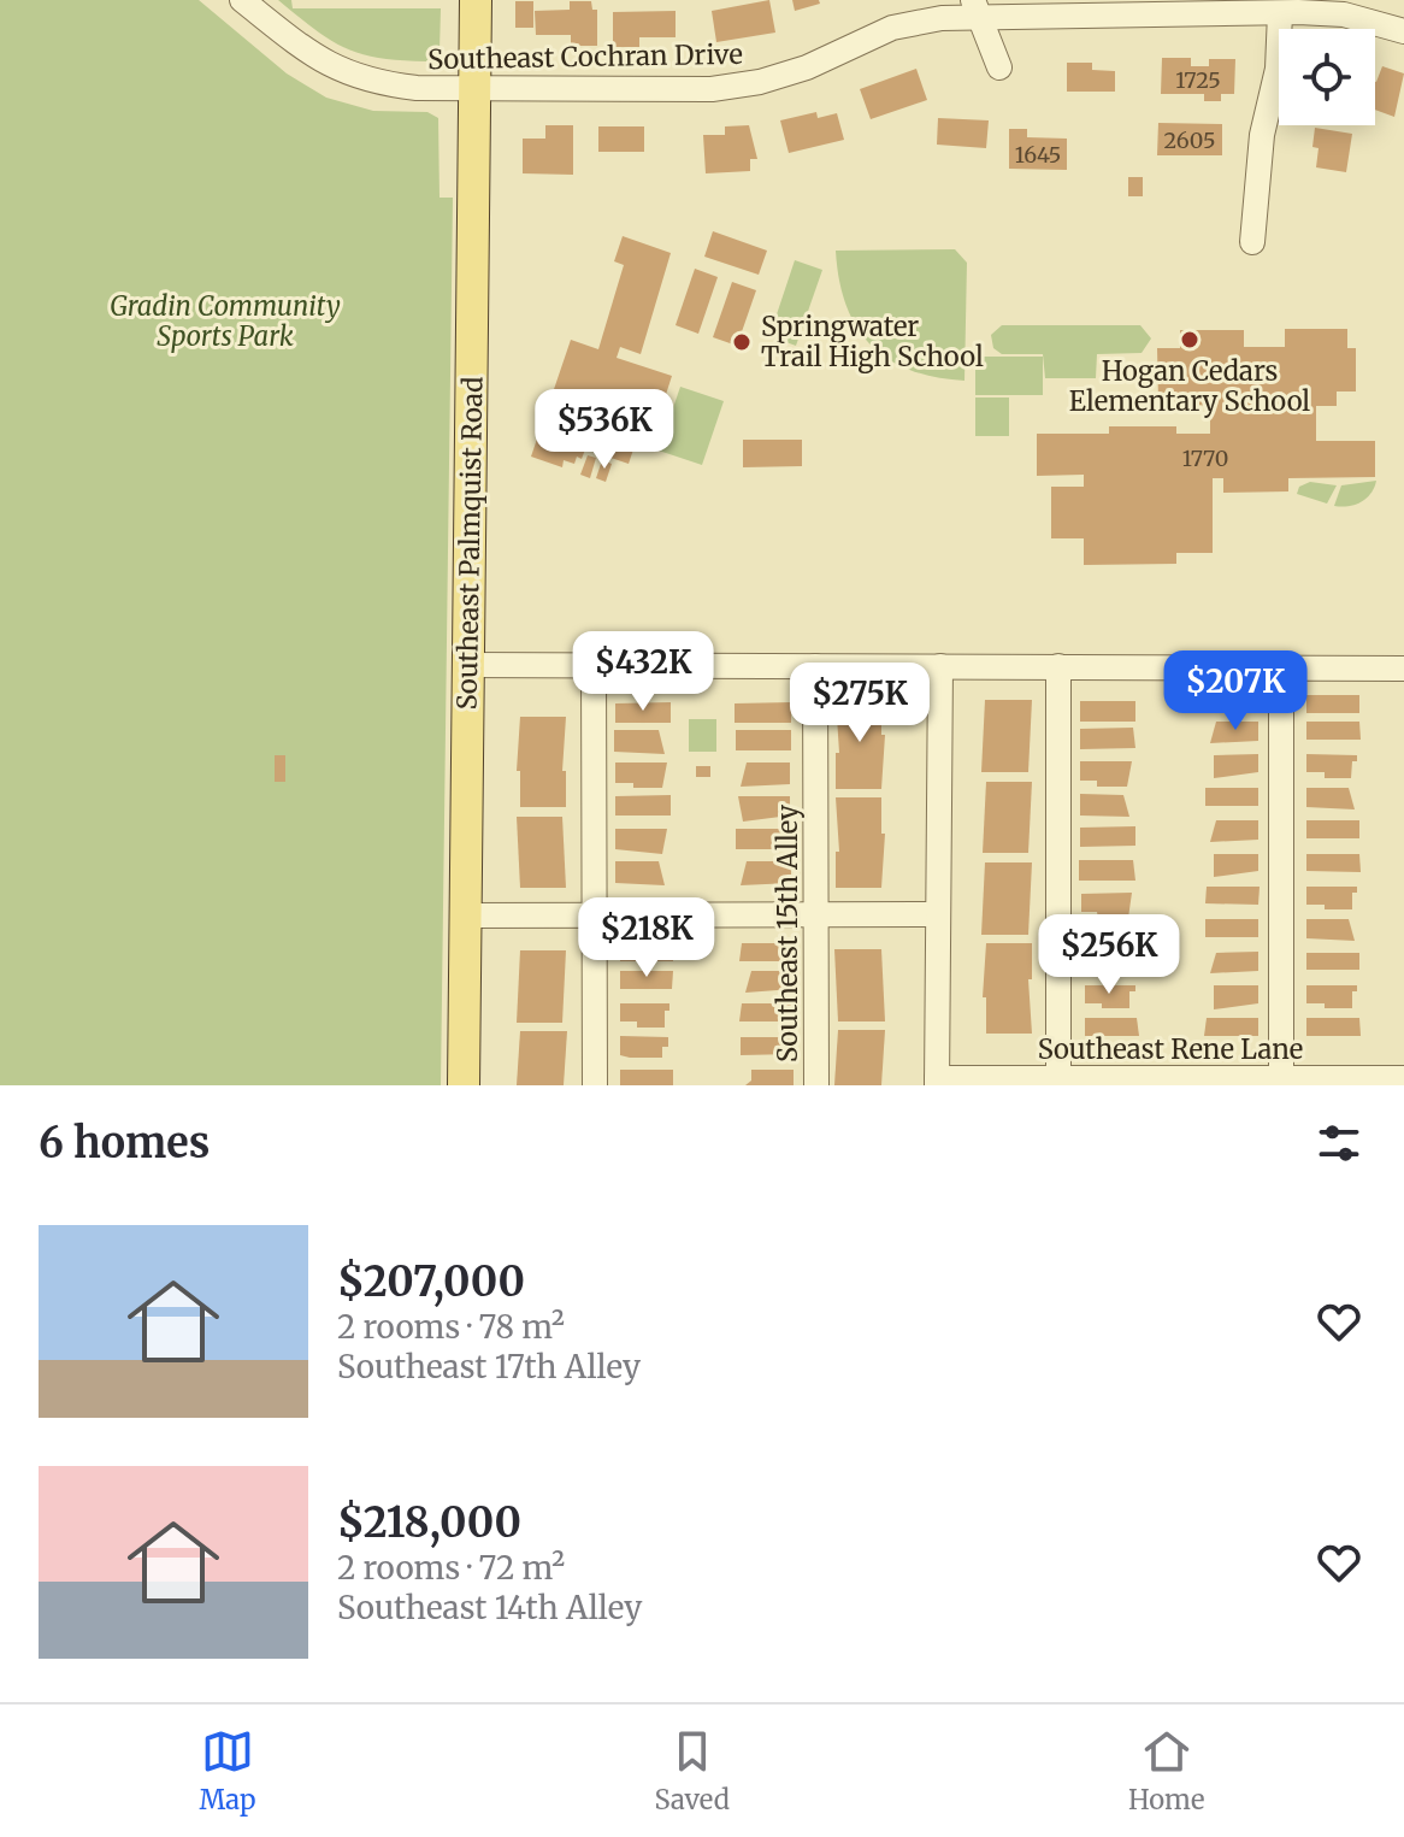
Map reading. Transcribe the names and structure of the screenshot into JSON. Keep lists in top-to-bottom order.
{
  "streets": {
    "main road": ["Southeast Palmquist Road"],
    "street": ["Southeast Cochran Drive", "Southeast 15th Alley", "Southeast Rene Lane"]
  },
  "crossings": [
    ["Southeast Cochran Drive", "Southeast Palmquist Road"]
  ],
  "parks": ["Gradin Community Sports Park"],
  "places": ["Hogan Cedars Elementary School", "Springwater Trail High School"],
  "house_numbers": [
    "1725",
    "2605",
    "1645",
    "1770"
  ],
  "page": {
    "price": [
      "$536K",
      "$432K",
      "$207K",
      "$275K",
      "$218K",
      "$256K"
    ],
    "heading": "6 homes",
    "list": [
      {
        "name": "$207,000",
        "note": "2 rooms · 78 m² · Southeast 17th Alley"
      },
      {
        "name": "$218,000",
        "note": "2 rooms · 72 m² · Southeast 14th Alley"
      }
    ],
    "tabs": ["Map", "Saved", "Home"]
  }
}
